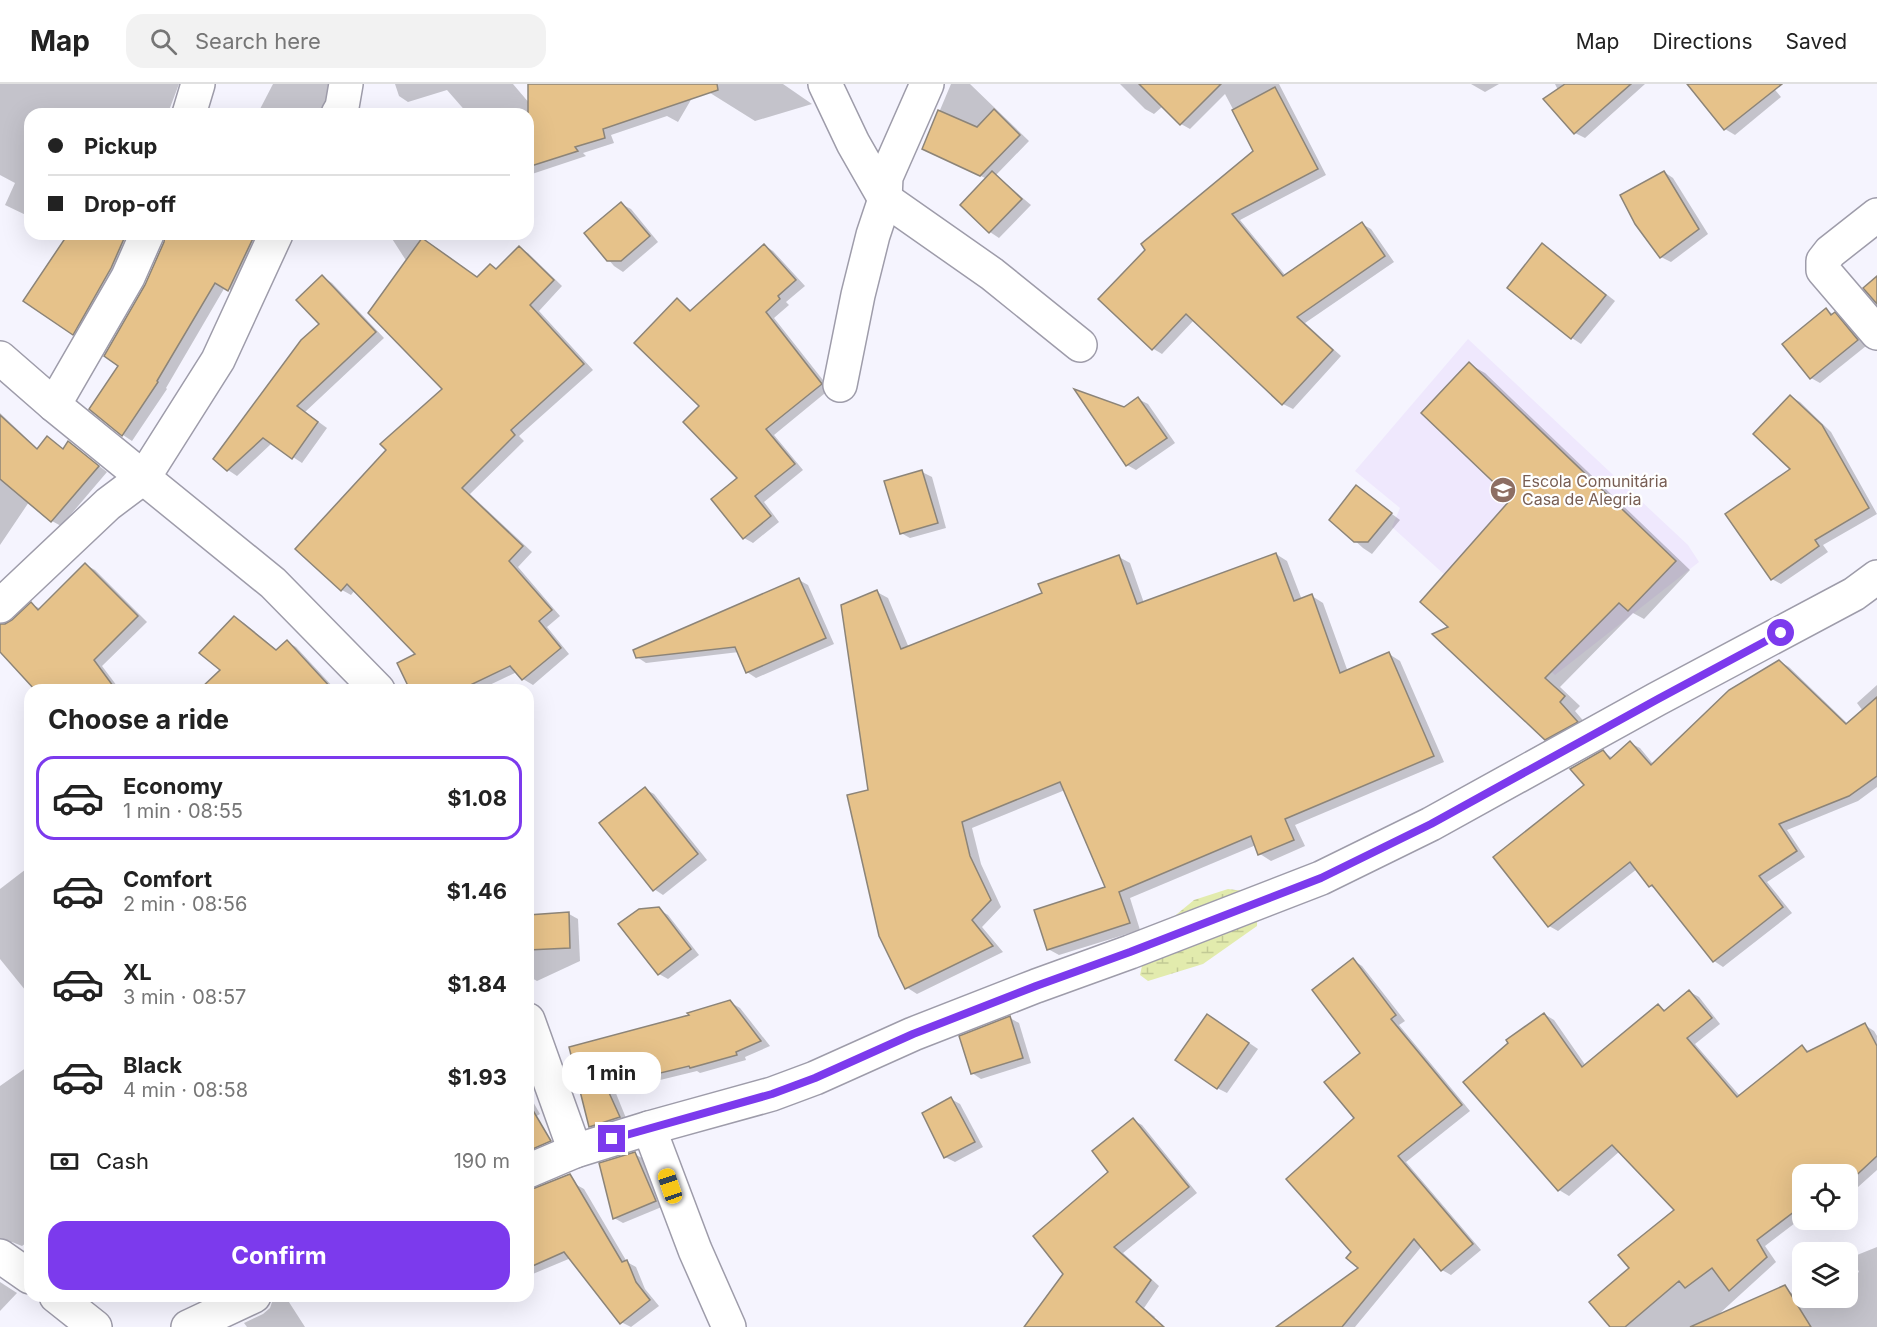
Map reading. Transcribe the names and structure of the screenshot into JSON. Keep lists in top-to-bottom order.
{
  "places": {
    "school or university": ["Escola Comunitária Casa de Alegria"]
  },
  "page": {
    "header": "Map",
    "search": "Search here",
    "nav": ["Map", "Directions", "Saved"],
    "banner": ["Pickup", "Drop-off"],
    "heading": "Choose a ride",
    "list": [
      {
        "name": "Economy",
        "note": "1 min · 08:55",
        "value": "$1.08"
      },
      {
        "name": "Comfort",
        "note": "2 min · 08:56",
        "value": "$1.46"
      },
      {
        "name": "XL",
        "note": "3 min · 08:57",
        "value": "$1.84"
      },
      {
        "name": "Black",
        "note": "4 min · 08:58",
        "value": "$1.93"
      }
    ],
    "bubble": "1 min",
    "pay": ["Cash", "190 m"],
    "buttons": "Confirm"
  }
}
